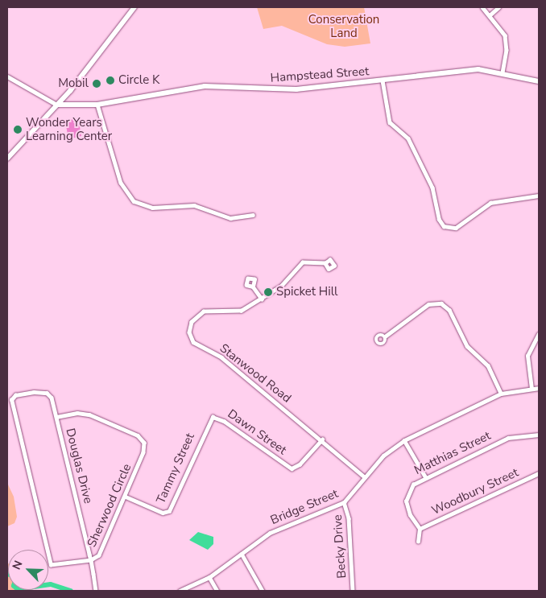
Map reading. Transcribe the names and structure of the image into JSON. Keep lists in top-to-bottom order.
{
  "streets": {
    "main road": ["Hampstead Street"],
    "street": [
      "Stanwood Road",
      "Dawn Street",
      "Matthias Street",
      "Douglas Drive",
      "Tammy Street",
      "Woodbury Street",
      "Sherwood Circle",
      "Bridge Street",
      "Becky Drive"
    ]
  },
  "crossings": [
    ["Stanwood Road", "Dawn Street"],
    ["Stanwood Road", "Bridge Street"],
    ["Dawn Street", "Tammy Street"],
    ["Matthias Street", "Woodbury Street"],
    ["Douglas Drive", "Sherwood Circle"],
    ["Tammy Street", "Sherwood Circle"],
    ["Bridge Street", "Becky Drive"]
  ],
  "parks": ["Conservation Land"],
  "places": [
    "Circle K",
    "Mobil",
    "Wonder Years Learning Center",
    "Spicket Hill"
  ],
  "north": "top left"
}
